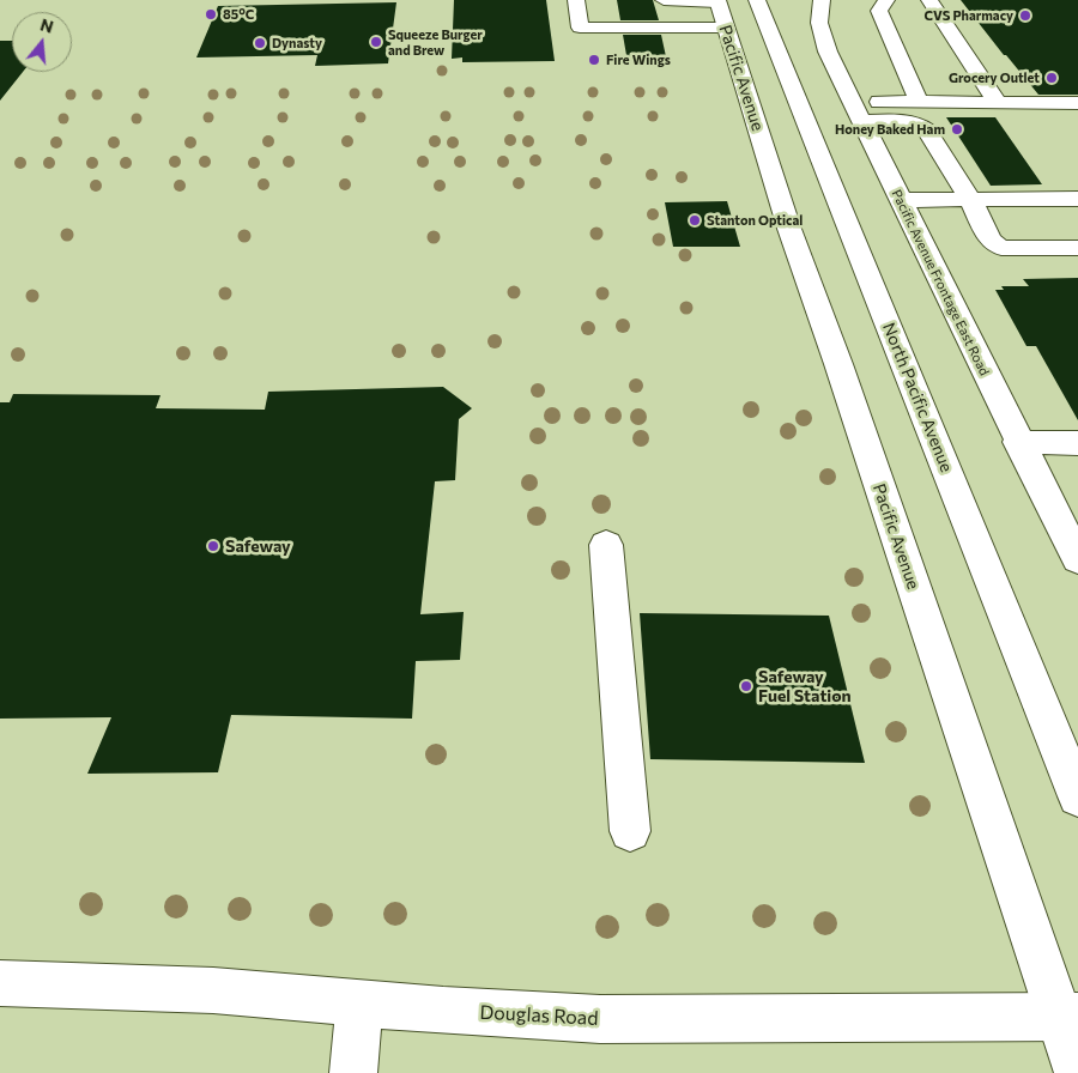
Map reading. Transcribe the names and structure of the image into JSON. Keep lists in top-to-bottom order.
{
  "streets": {
    "main road": [
      "Pacific Avenue",
      "Pacific Avenue Frontage East Road",
      "North Pacific Avenue",
      "Douglas Road"
    ]
  },
  "crossings": [
    ["Pacific Avenue", "Douglas Road"]
  ],
  "places": [
    "85°C",
    "CVS Pharmacy",
    "Squeeze Burger and Brew",
    "Dynasty",
    "Fire Wings",
    "Grocery Outlet",
    "Honey Baked Ham",
    "Stanton Optical",
    "Safeway",
    "Safeway Fuel Station"
  ],
  "north": "top"
}
